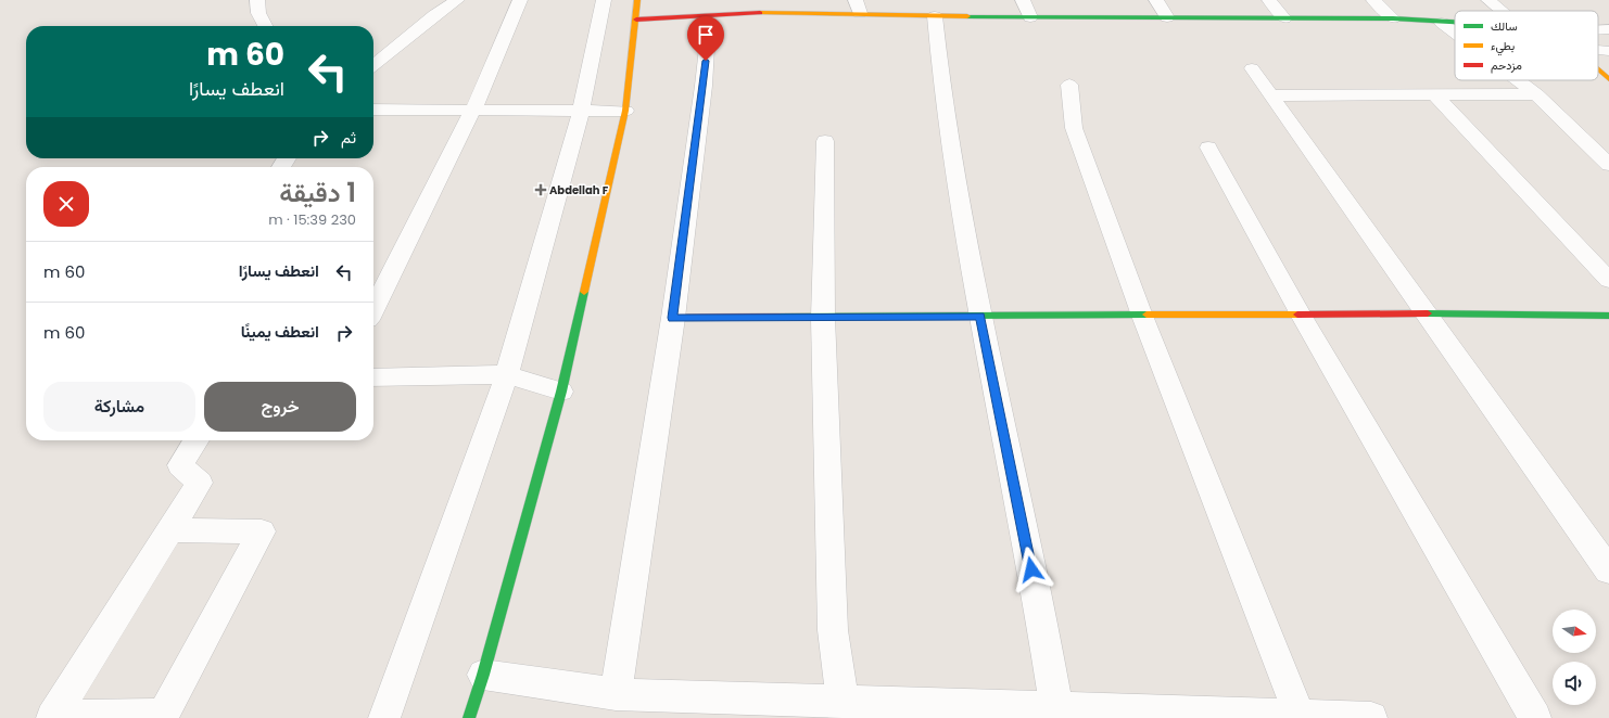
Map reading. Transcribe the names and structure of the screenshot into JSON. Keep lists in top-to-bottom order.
{
  "places": {
    "health": ["Abdellah F"]
  },
  "legend": ["سالك", "بطيء", "مزدحم"],
  "north": "right",
  "page": {
    "turn": ["60 m", "انعطف يسارًا"],
    "then": "ثم",
    "heading": ["1 دقيقة", "230 m · 15:39"],
    "list": [
      {
        "name": "انعطف يسارًا",
        "value": "60 m"
      },
      {
        "name": "انعطف يمينًا",
        "value": "60 m"
      }
    ],
    "buttons": ["خروج", "مشاركة"]
  }
}
